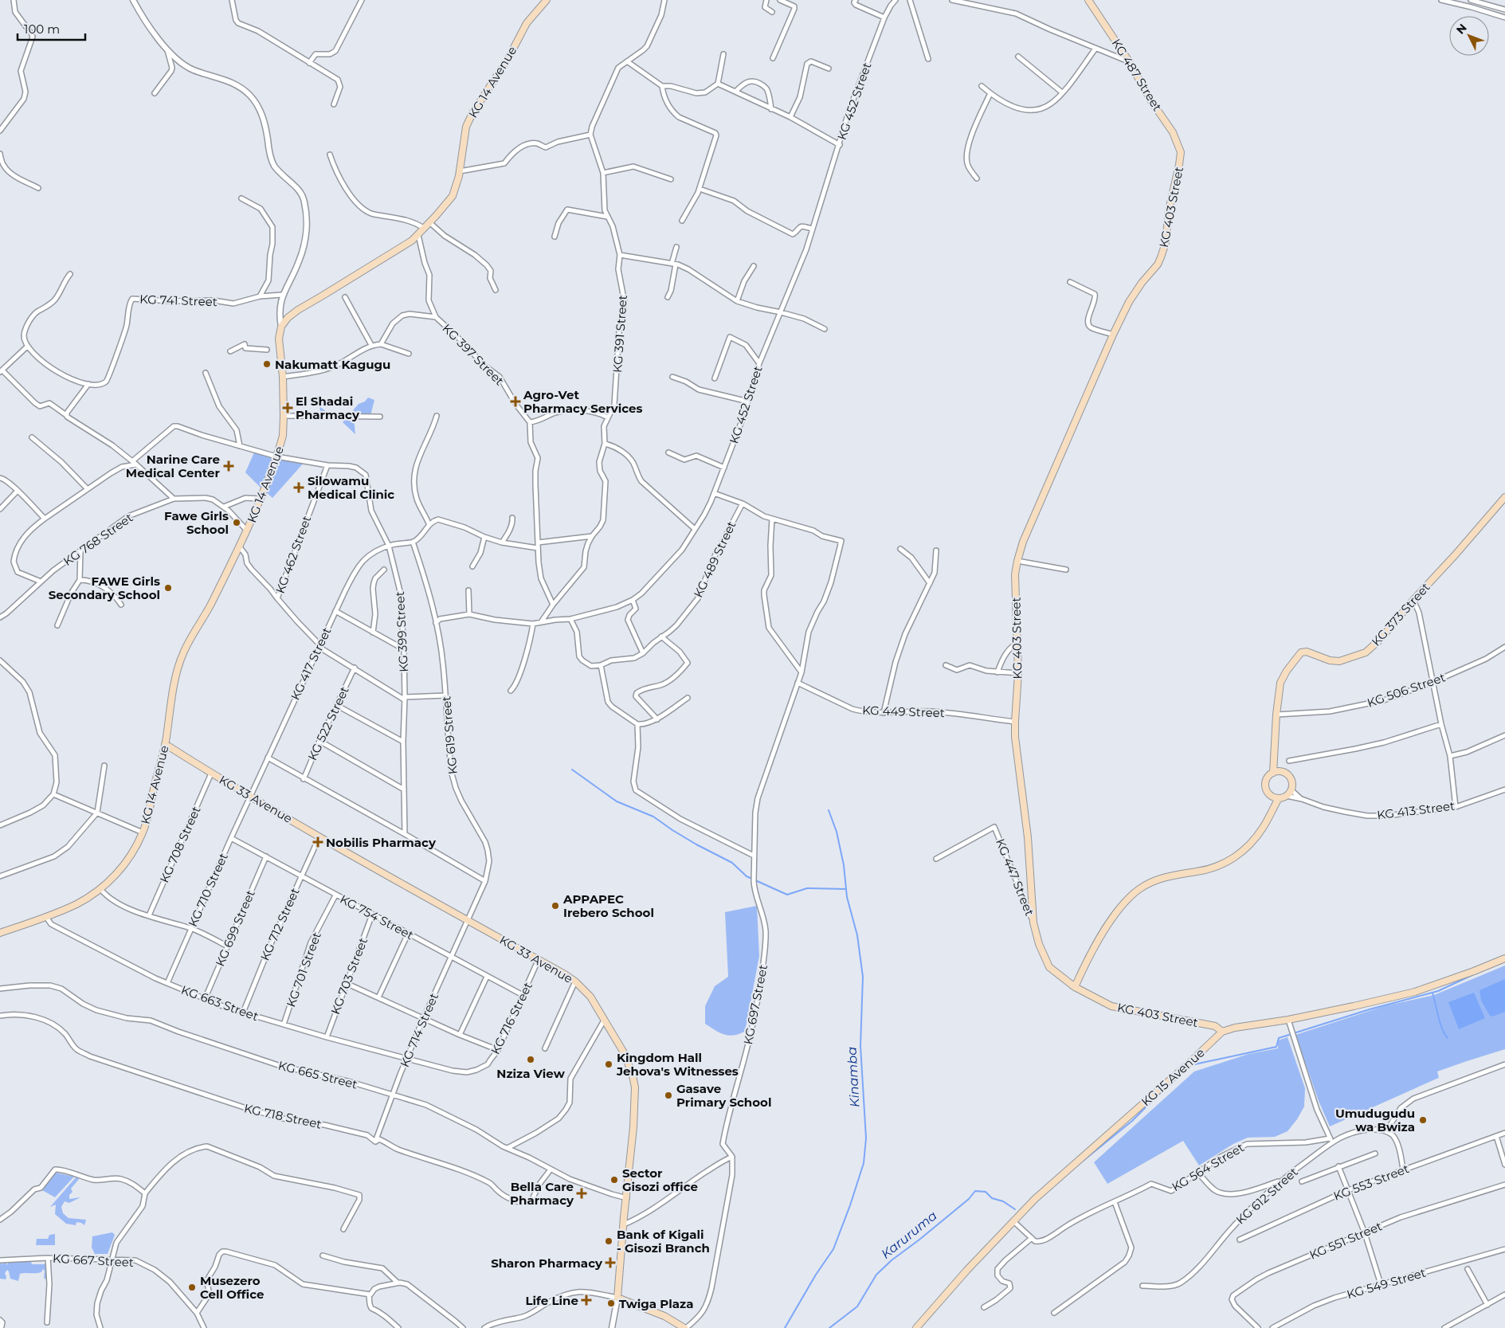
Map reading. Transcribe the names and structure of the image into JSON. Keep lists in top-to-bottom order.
{
  "streets": {
    "main road": [
      "KG 487 Street",
      "KG 14 Avenue",
      "KG 403 Street",
      "KG 373 Street",
      "KG 33 Avenue",
      "KG 15 Avenue"
    ],
    "street": [
      "KG 452 Street",
      "KG 741 Street",
      "KG 391 Street",
      "KG 397 Street",
      "KG 768 Street",
      "KG 462 Street",
      "KG 489 Street",
      "KG 399 Street",
      "KG 417 Street",
      "KG 506 Street",
      "KG 449 Street",
      "KG 522 Street",
      "KG 619 Street",
      "KG 413 Street",
      "KG 708 Street",
      "KG 447 Street",
      "KG 710 Street",
      "KG 754 Street",
      "KG 712 Street",
      "KG 699 Street",
      "KG 701 Street",
      "KG 703 Street",
      "KG 663 Street",
      "KG 697 Street",
      "KG 716 Street",
      "KG 714 Street",
      "KG 665 Street",
      "KG 718 Street",
      "KG 564 Street",
      "KG 553 Street",
      "KG 612 Street",
      "KG 551 Street",
      "KG 667 Street",
      "KG 549 Street"
    ]
  },
  "crossings": [
    ["KG 487 Street", "KG 403 Street"],
    ["KG 14 Avenue", "KG 768 Street"],
    ["KG 14 Avenue", "KG 399 Street"],
    ["KG 14 Avenue", "KG 33 Avenue"],
    ["KG 14 Avenue", "KG 663 Street"],
    ["KG 452 Street", "KG 391 Street"],
    ["KG 452 Street", "KG 489 Street"],
    ["KG 452 Street", "KG 619 Street"],
    ["KG 403 Street", "KG 449 Street"],
    ["KG 403 Street", "KG 447 Street"],
    ["KG 403 Street", "KG 15 Avenue"],
    ["KG 462 Street", "KG 399 Street"],
    ["KG 373 Street", "KG 506 Street"],
    ["KG 399 Street", "KG 417 Street"],
    ["KG 417 Street", "KG 619 Street"],
    ["KG 417 Street", "KG 33 Avenue"],
    ["KG 417 Street", "KG 710 Street"],
    ["KG 619 Street", "KG 33 Avenue"],
    ["KG 619 Street", "KG 714 Street"],
    ["KG 33 Avenue", "KG 708 Street"],
    ["KG 33 Avenue", "KG 710 Street"],
    ["KG 33 Avenue", "KG 712 Street"],
    ["KG 33 Avenue", "KG 716 Street"],
    ["KG 33 Avenue", "KG 714 Street"],
    ["KG 33 Avenue", "KG 665 Street"],
    ["KG 710 Street", "KG 754 Street"],
    ["KG 710 Street", "KG 663 Street"],
    ["KG 754 Street", "KG 712 Street"],
    ["KG 754 Street", "KG 699 Street"],
    ["KG 754 Street", "KG 701 Street"],
    ["KG 754 Street", "KG 703 Street"],
    ["KG 754 Street", "KG 716 Street"],
    ["KG 754 Street", "KG 714 Street"],
    ["KG 712 Street", "KG 663 Street"],
    ["KG 699 Street", "KG 663 Street"],
    ["KG 701 Street", "KG 663 Street"],
    ["KG 703 Street", "KG 663 Street"],
    ["KG 663 Street", "KG 716 Street"],
    ["KG 663 Street", "KG 714 Street"],
    ["KG 716 Street", "KG 714 Street"],
    ["KG 714 Street", "KG 665 Street"],
    ["KG 714 Street", "KG 718 Street"],
    ["KG 665 Street", "KG 718 Street"],
    ["KG 564 Street", "KG 612 Street"]
  ],
  "water": ["Kinamba", "Karuruma"],
  "places": {
    "other": [
      "Nakumatt Kagugu",
      "Fawe Girls School",
      "FAWE Girls Secondary School",
      "APPAPEC Irebero School",
      "Nziza View",
      "Kingdom Hall Jehova's Witnesses",
      "Gasave Primary School",
      "Umudugudu wa Bwiza",
      "Sector Gisozi office",
      "Bank of Kigali - Gisozi Branch",
      "Musezero Cell Office",
      "Twiga Plaza"
    ],
    "health": [
      "Agro-Vet Pharmacy Services",
      "El Shadai Pharmacy",
      "Narine Care Medical Center",
      "Silowamu Medical Clinic",
      "Nobilis Pharmacy",
      "Bella Care Pharmacy",
      "Sharon Pharmacy",
      "Life Line"
    ]
  },
  "scale_bar": "100 m",
  "north": "top left"
}
